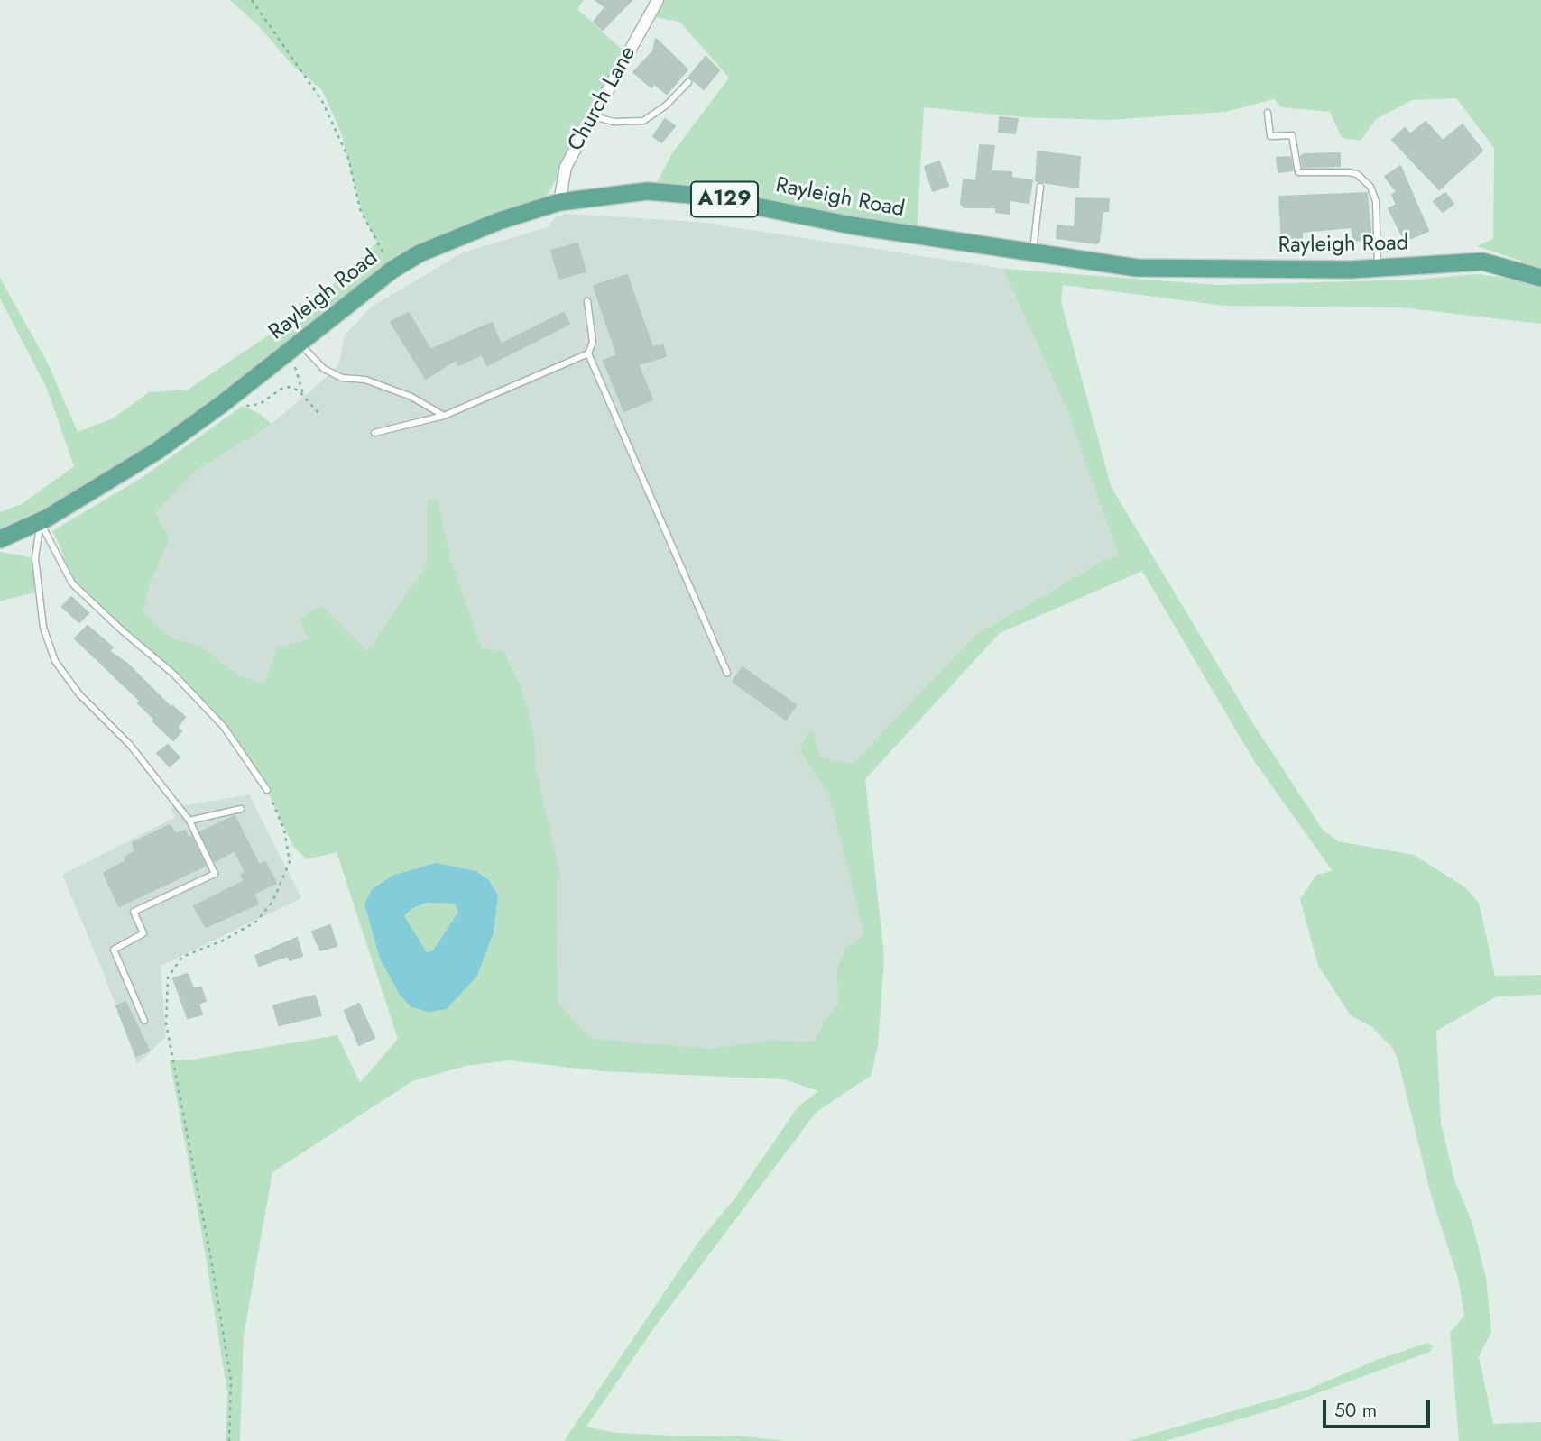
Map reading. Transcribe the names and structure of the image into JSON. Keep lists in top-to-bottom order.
{
  "streets": {
    "main road": ["Rayleigh Road", "A129"],
    "street": ["Church Lane"]
  },
  "crossings": [
    ["Church Lane", "Rayleigh Road"]
  ],
  "scale_bar": "50 m"
}
